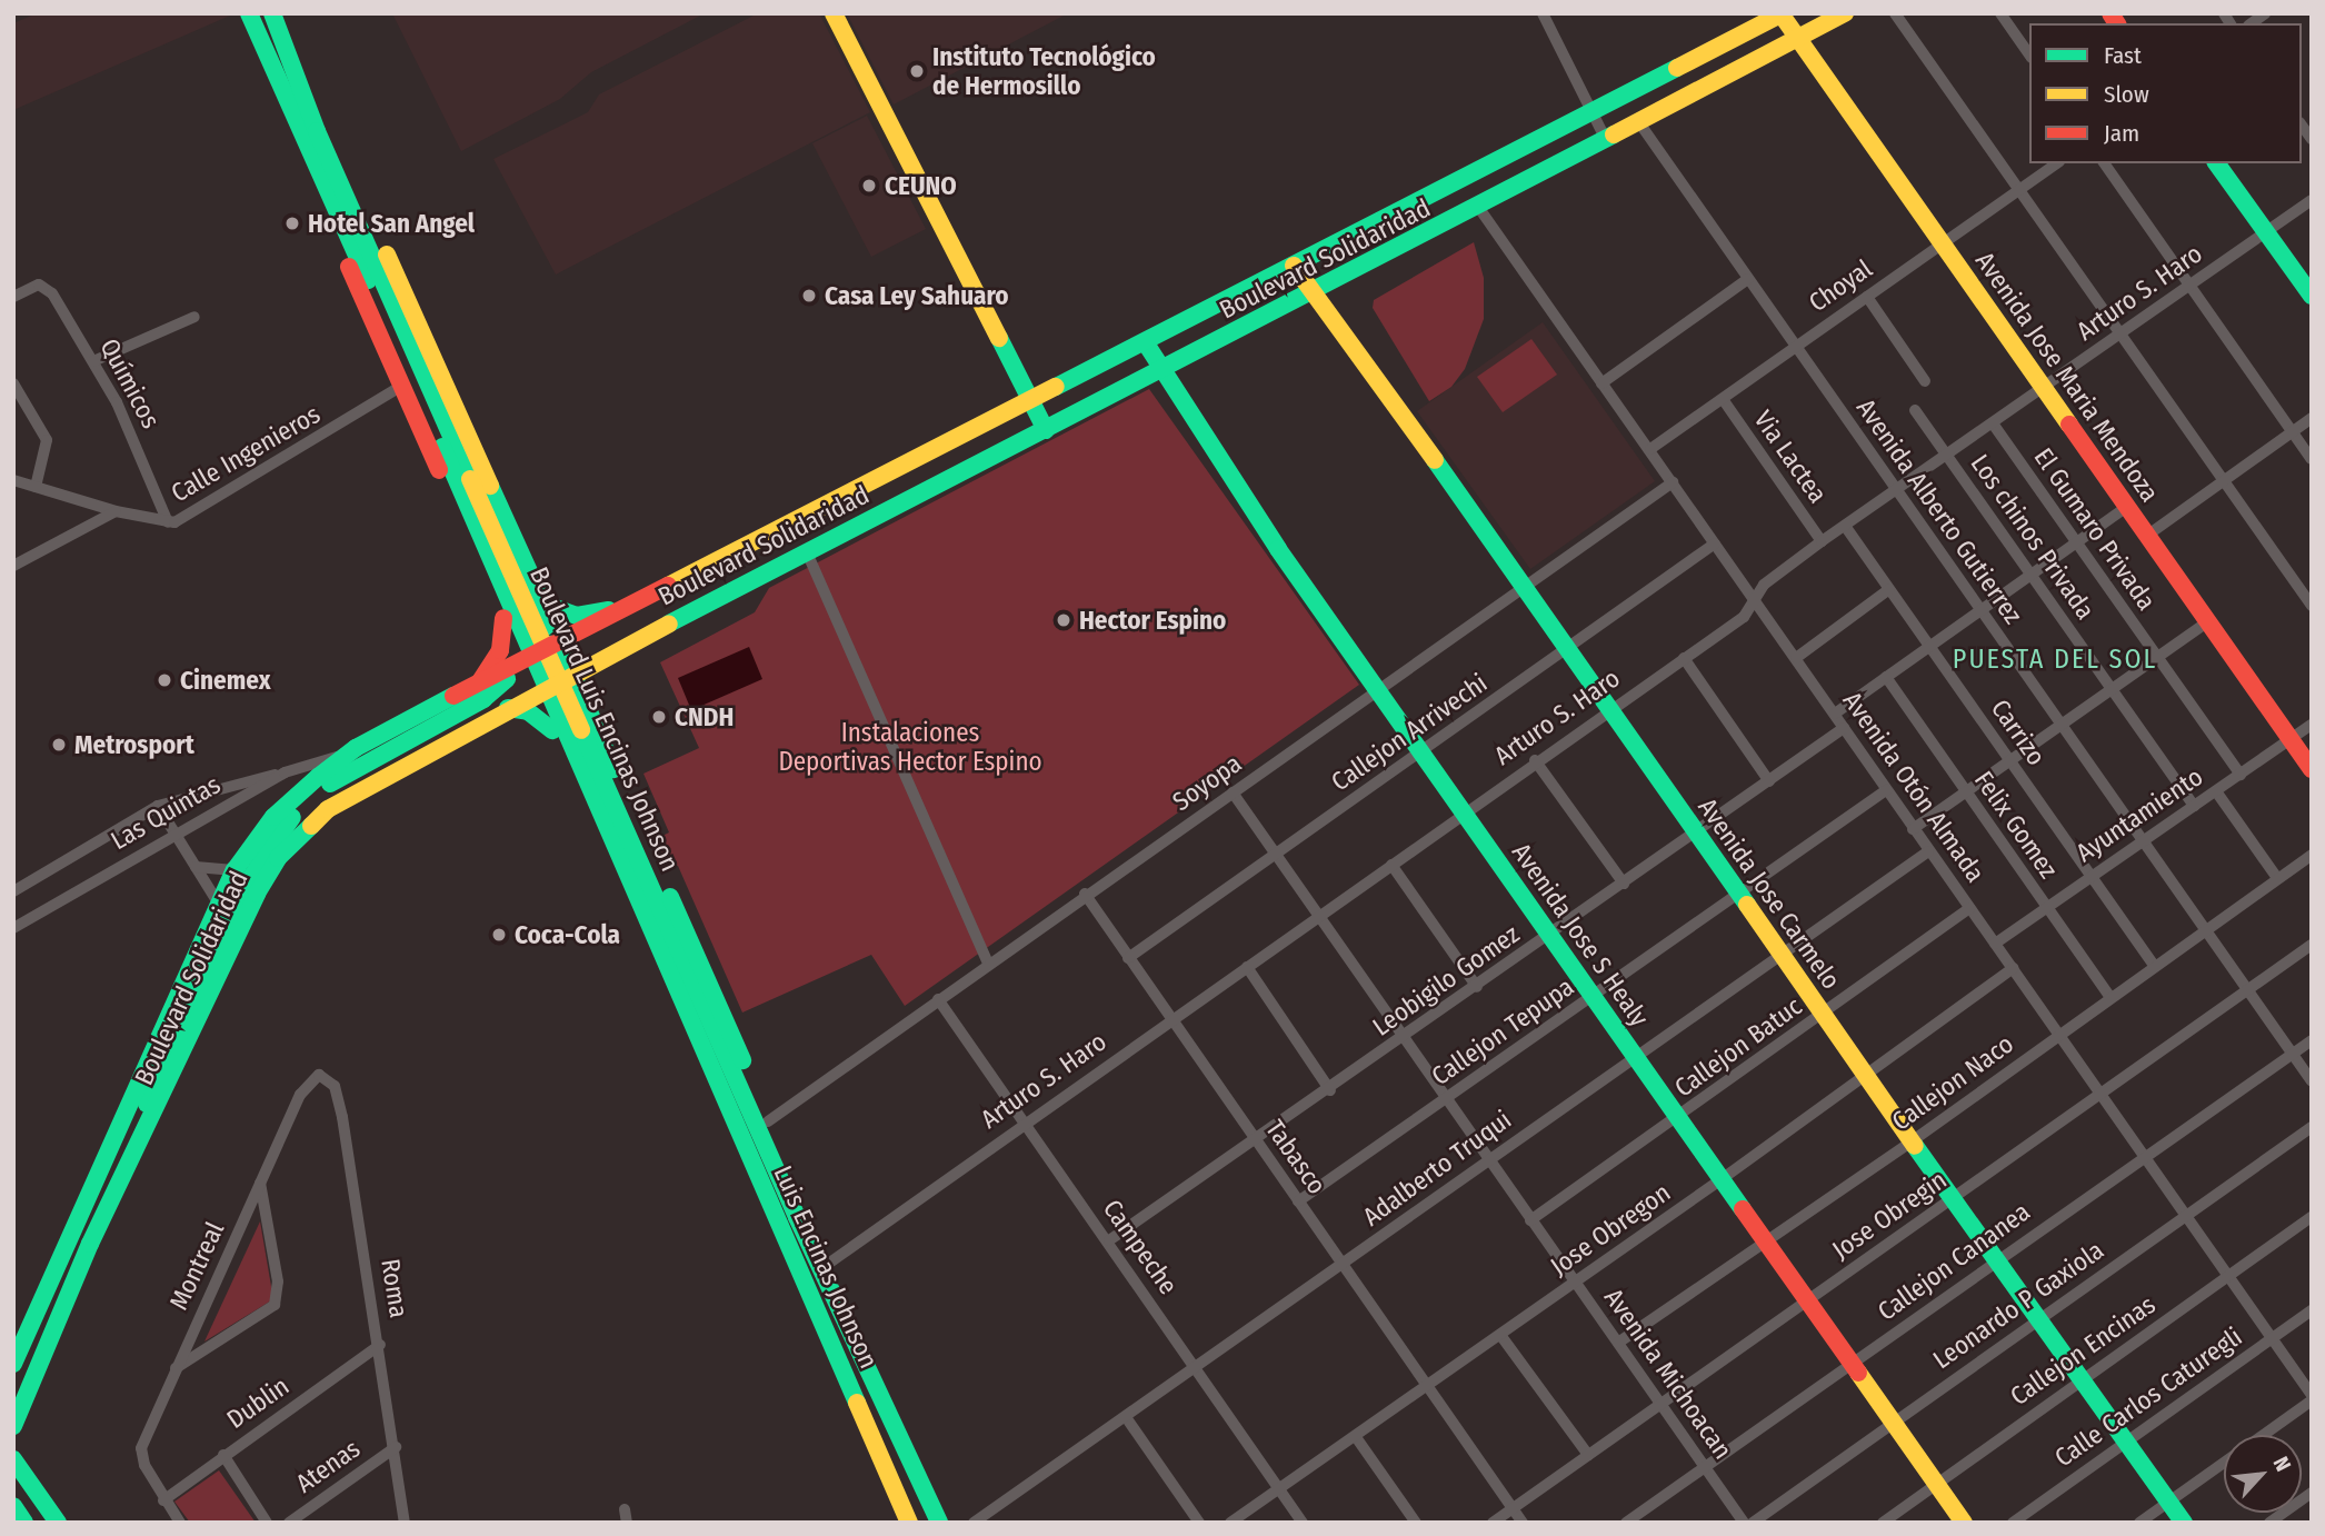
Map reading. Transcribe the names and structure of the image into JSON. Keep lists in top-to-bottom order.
{
  "streets": {
    "main road": [
      "Boulevard Solidaridad",
      "Avenida Jose Maria Mendoza",
      "Boulevard Luis Encinas Johnson",
      "Avenida Jose Carmelo",
      "Avenida Jose S Healy",
      "Luis Encinas Johnson"
    ],
    "street": [
      "Choyal",
      "Arturo S. Haro",
      "Químicos",
      "Calle Ingenieros",
      "Via Lactea",
      "Avenida Alberto Gutierrez",
      "El Gumaro Privada",
      "Los chinos Privada",
      "Callejon Arrivechi",
      "Carrizo",
      "Soyopa",
      "Avenida Otón Almada",
      "Las Quintas",
      "Ayuntamiento",
      "Felix Gomez",
      "Leobigilo Gomez",
      "Callejon Tepupa",
      "Callejon Batuc",
      "Callejon Naco",
      "Tabasco",
      "Adalberto Truqui",
      "Jose Obregin",
      "Jose Obregon",
      "Campeche",
      "Callejon Cananea",
      "Montreal",
      "Roma",
      "Leonardo P Gaxiola",
      "Callejon Encinas",
      "Avenida Michoacan",
      "Calle Carlos Caturegli",
      "Dublin",
      "Atenas"
    ]
  },
  "crossings": [
    ["Boulevard Solidaridad", "Avenida Jose Maria Mendoza"],
    ["Boulevard Solidaridad", "Avenida Alberto Gutierrez"],
    ["Boulevard Solidaridad", "Avenida Otón Almada"],
    ["Boulevard Solidaridad", "Las Quintas"],
    ["Boulevard Solidaridad", "Avenida Jose Carmelo"],
    ["Boulevard Solidaridad", "Avenida Jose S Healy"],
    ["Choyal", "Avenida Jose Maria Mendoza"],
    ["Choyal", "Via Lactea"],
    ["Choyal", "Avenida Alberto Gutierrez"],
    ["Choyal", "Avenida Otón Almada"],
    ["Arturo S. Haro", "Avenida Jose Maria Mendoza"],
    ["Arturo S. Haro", "Via Lactea"],
    ["Arturo S. Haro", "Avenida Alberto Gutierrez"],
    ["Arturo S. Haro", "El Gumaro Privada"],
    ["Arturo S. Haro", "Los chinos Privada"],
    ["Arturo S. Haro", "Carrizo"],
    ["Arturo S. Haro", "Avenida Otón Almada"],
    ["Arturo S. Haro", "Avenida Jose Carmelo"],
    ["Arturo S. Haro", "Avenida Jose S Healy"],
    ["Arturo S. Haro", "Tabasco"],
    ["Arturo S. Haro", "Campeche"],
    ["Arturo S. Haro", "Luis Encinas Johnson"],
    ["Arturo S. Haro", "Avenida Michoacan"],
    ["Avenida Jose Maria Mendoza", "Ayuntamiento"],
    ["Químicos", "Calle Ingenieros"],
    ["Avenida Alberto Gutierrez", "Ayuntamiento"],
    ["Avenida Alberto Gutierrez", "Callejon Naco"],
    ["Avenida Alberto Gutierrez", "Jose Obregin"],
    ["Avenida Alberto Gutierrez", "Callejon Cananea"],
    ["El Gumaro Privada", "Ayuntamiento"],
    ["Los chinos Privada", "Ayuntamiento"],
    ["Boulevard Luis Encinas Johnson", "Soyopa"],
    ["Boulevard Luis Encinas Johnson", "Luis Encinas Johnson"],
    ["Callejon Arrivechi", "Avenida Otón Almada"],
    ["Callejon Arrivechi", "Avenida Jose Carmelo"],
    ["Callejon Arrivechi", "Avenida Jose S Healy"],
    ["Callejon Arrivechi", "Tabasco"],
    ["Callejon Arrivechi", "Avenida Michoacan"],
    ["Carrizo", "Ayuntamiento"],
    ["Carrizo", "Callejon Naco"],
    ["Soyopa", "Avenida Otón Almada"],
    ["Soyopa", "Avenida Jose Carmelo"],
    ["Soyopa", "Avenida Jose S Healy"],
    ["Soyopa", "Tabasco"],
    ["Soyopa", "Campeche"],
    ["Soyopa", "Luis Encinas Johnson"],
    ["Soyopa", "Avenida Michoacan"],
    ["Avenida Otón Almada", "Ayuntamiento"],
    ["Avenida Otón Almada", "Leobigilo Gomez"],
    ["Avenida Otón Almada", "Callejon Tepupa"],
    ["Avenida Otón Almada", "Callejon Batuc"],
    ["Avenida Otón Almada", "Callejon Naco"],
    ["Avenida Otón Almada", "Adalberto Truqui"],
    ["Avenida Otón Almada", "Jose Obregin"],
    ["Avenida Otón Almada", "Jose Obregon"],
    ["Avenida Otón Almada", "Callejon Cananea"],
    ["Avenida Otón Almada", "Leonardo P Gaxiola"],
    ["Avenida Otón Almada", "Callejon Encinas"],
    ["Avenida Otón Almada", "Calle Carlos Caturegli"],
    ["Ayuntamiento", "Felix Gomez"],
    ["Felix Gomez", "Callejon Naco"],
    ["Avenida Jose Carmelo", "Leobigilo Gomez"],
    ["Avenida Jose Carmelo", "Callejon Tepupa"],
    ["Avenida Jose Carmelo", "Callejon Batuc"],
    ["Avenida Jose Carmelo", "Callejon Naco"],
    ["Avenida Jose Carmelo", "Adalberto Truqui"],
    ["Avenida Jose Carmelo", "Jose Obregin"],
    ["Avenida Jose Carmelo", "Jose Obregon"],
    ["Avenida Jose Carmelo", "Callejon Cananea"],
    ["Avenida Jose Carmelo", "Leonardo P Gaxiola"],
    ["Avenida Jose Carmelo", "Callejon Encinas"],
    ["Avenida Jose Carmelo", "Calle Carlos Caturegli"],
    ["Avenida Jose S Healy", "Leobigilo Gomez"],
    ["Avenida Jose S Healy", "Callejon Tepupa"],
    ["Avenida Jose S Healy", "Callejon Batuc"],
    ["Avenida Jose S Healy", "Callejon Naco"],
    ["Avenida Jose S Healy", "Adalberto Truqui"],
    ["Avenida Jose S Healy", "Jose Obregin"],
    ["Avenida Jose S Healy", "Jose Obregon"],
    ["Avenida Jose S Healy", "Callejon Cananea"],
    ["Avenida Jose S Healy", "Leonardo P Gaxiola"],
    ["Avenida Jose S Healy", "Callejon Encinas"],
    ["Leobigilo Gomez", "Tabasco"],
    ["Leobigilo Gomez", "Campeche"],
    ["Leobigilo Gomez", "Avenida Michoacan"],
    ["Callejon Tepupa", "Tabasco"],
    ["Callejon Tepupa", "Avenida Michoacan"],
    ["Callejon Batuc", "Avenida Michoacan"],
    ["Callejon Naco", "Avenida Michoacan"],
    ["Tabasco", "Adalberto Truqui"],
    ["Tabasco", "Jose Obregin"],
    ["Tabasco", "Jose Obregon"],
    ["Adalberto Truqui", "Campeche"],
    ["Adalberto Truqui", "Avenida Michoacan"],
    ["Jose Obregin", "Avenida Michoacan"],
    ["Jose Obregon", "Campeche"],
    ["Jose Obregon", "Avenida Michoacan"],
    ["Callejon Cananea", "Avenida Michoacan"],
    ["Montreal", "Roma"],
    ["Montreal", "Dublin"],
    ["Roma", "Dublin"],
    ["Roma", "Atenas"]
  ],
  "districts": ["PUESTA DEL SOL"],
  "parks": ["Instalaciones Deportivas Hector Espino"],
  "places": [
    "Instituto Tecnológico de Hermosillo",
    "CEUNO",
    "Hotel San Angel",
    "Casa Ley Sahuaro",
    "Hector Espino",
    "Cinemex",
    "CNDH",
    "Metrosport",
    "Coca-Cola"
  ],
  "legend": ["Fast", "Slow", "Jam"],
  "north": "top right"
}
